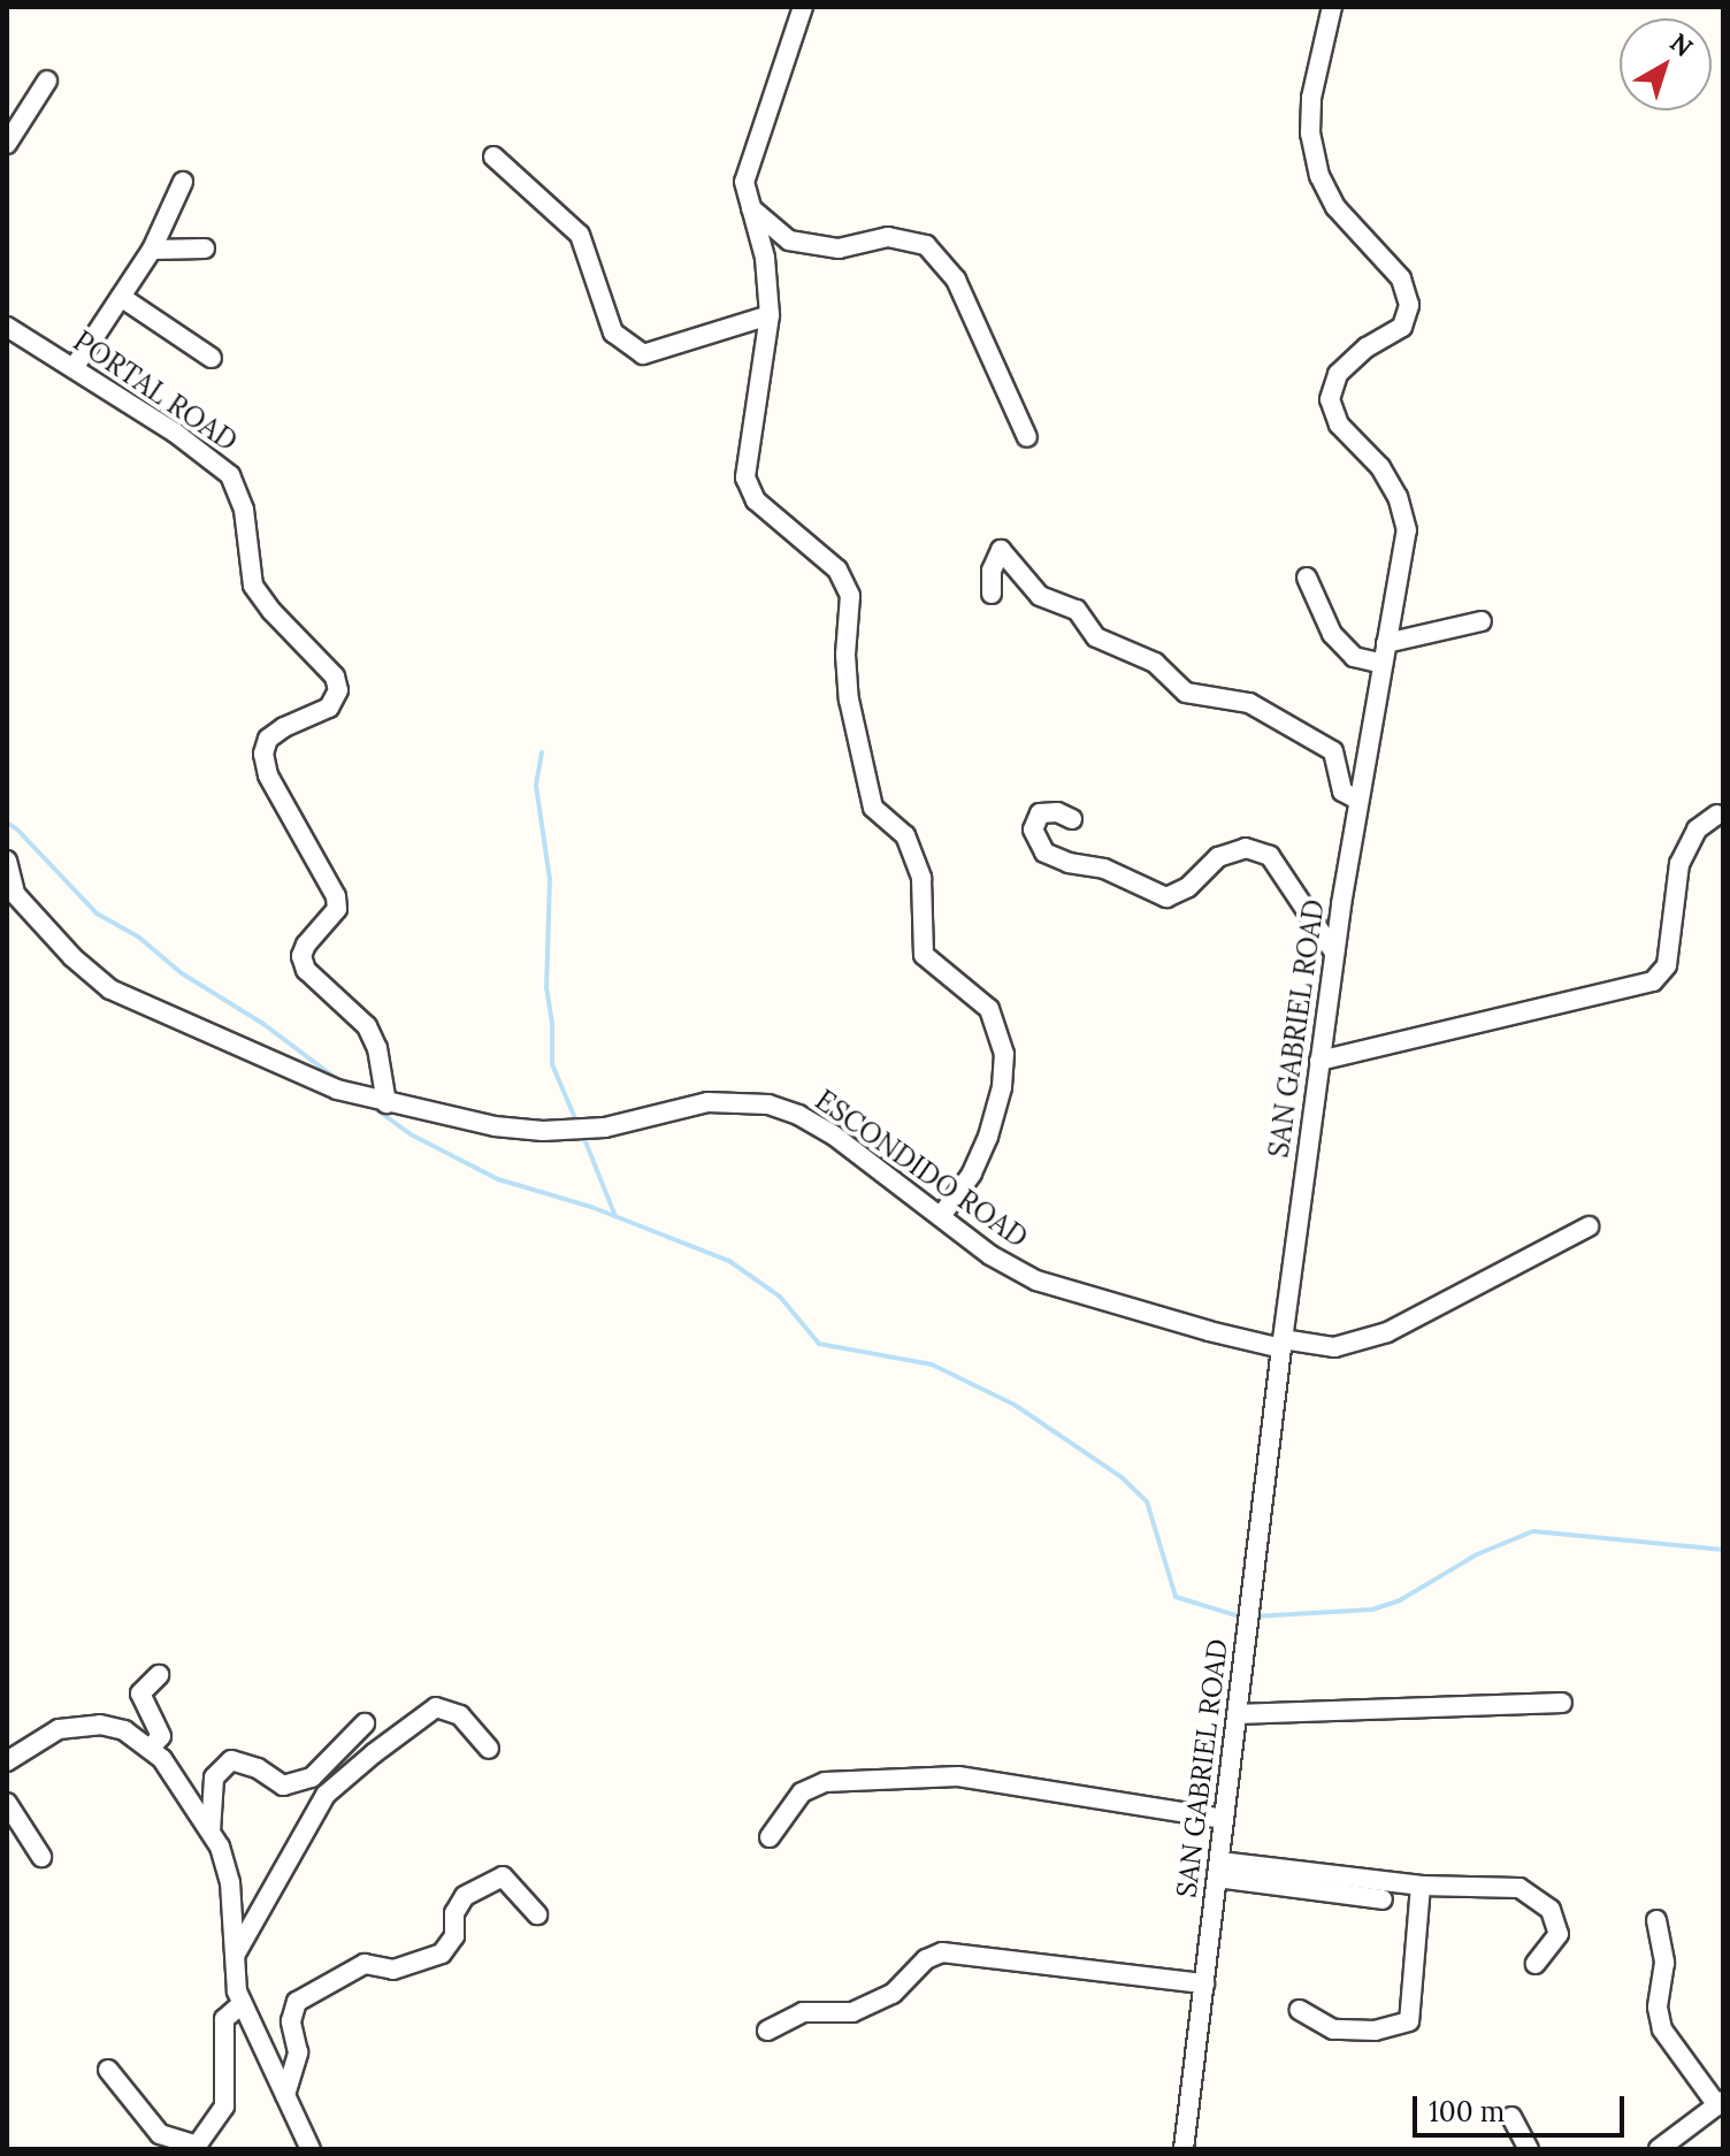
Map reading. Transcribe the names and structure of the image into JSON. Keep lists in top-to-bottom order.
{
  "streets": {
    "street": ["PORTAL ROAD", "SAN GABRIEL ROAD", "ESCONDIDO ROAD"]
  },
  "crossings": [
    ["PORTAL ROAD", "ESCONDIDO ROAD"],
    ["SAN GABRIEL ROAD", "ESCONDIDO ROAD"]
  ],
  "scale_bar": "100 m",
  "north": "top right"
}
